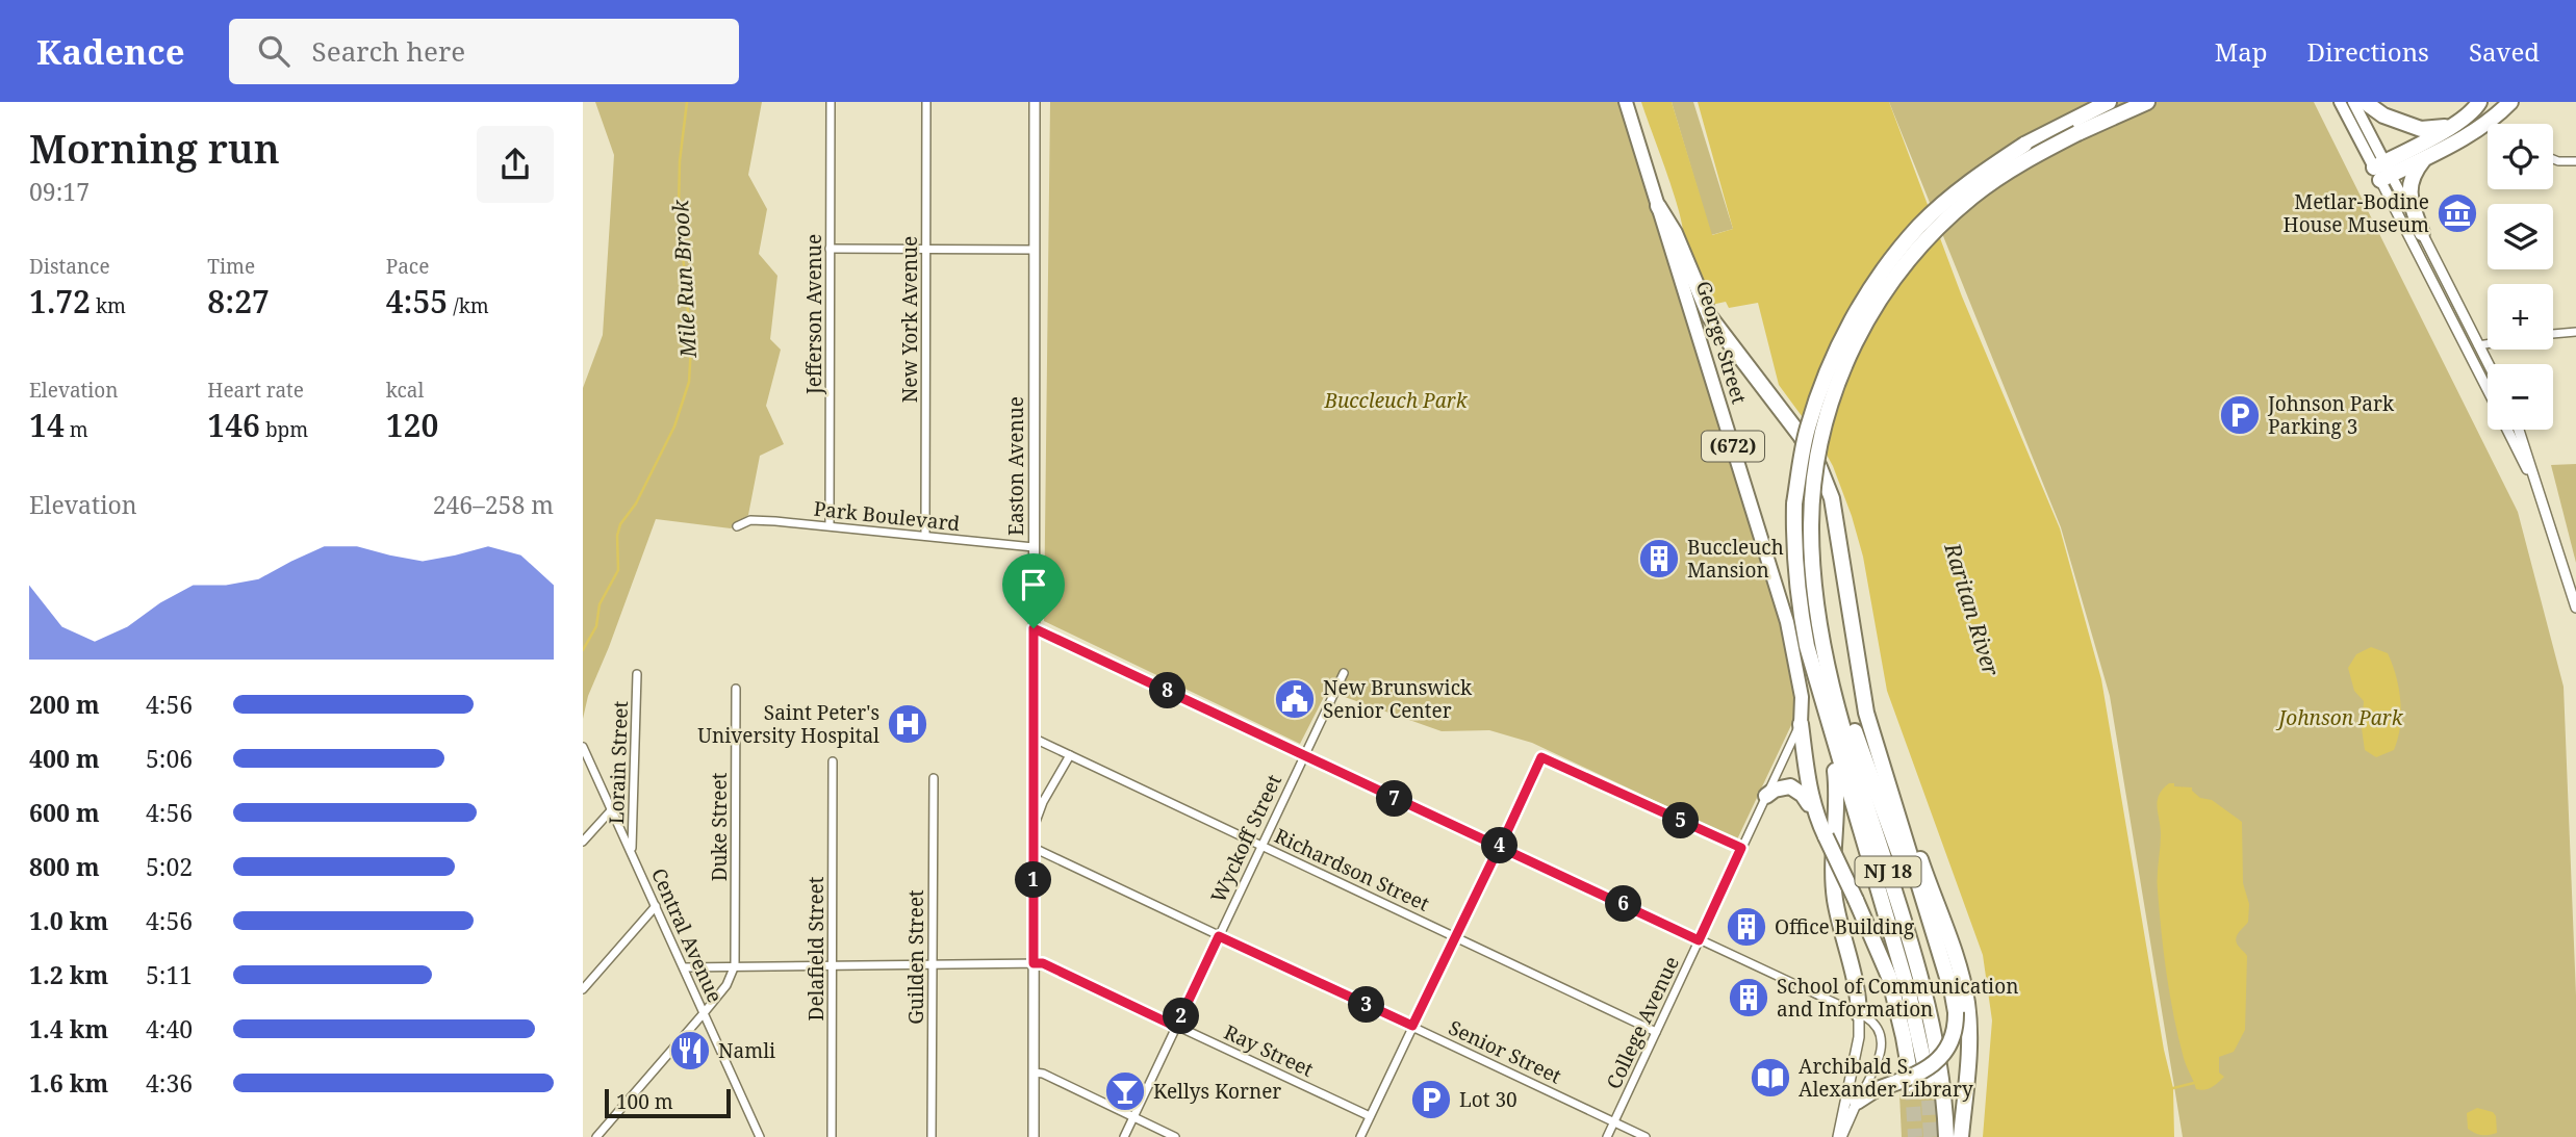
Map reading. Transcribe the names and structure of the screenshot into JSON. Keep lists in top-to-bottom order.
{
  "streets": {
    "highway": ["NJ 18"],
    "main road": ["George Street", "(672)"],
    "street": [
      "Jefferson Avenue",
      "New York Avenue",
      "Easton Avenue",
      "Park Boulevard",
      "Lorain Street",
      "Duke Street",
      "Wyckoff Street",
      "Richardson Street",
      "Central Avenue",
      "Delafield Street",
      "Guilden Street",
      "College Avenue",
      "Ray Street",
      "Senior Street"
    ]
  },
  "crossings": [
    ["Jefferson Avenue", "Park Boulevard"],
    ["New York Avenue", "Park Boulevard"],
    ["George Street", "College Avenue"],
    ["Easton Avenue", "Park Boulevard"],
    ["Easton Avenue", "Richardson Street"],
    ["Easton Avenue", "Ray Street"],
    ["Easton Avenue", "Senior Street"],
    ["Lorain Street", "Central Avenue"],
    ["Duke Street", "Ray Street"],
    ["Wyckoff Street", "Richardson Street"],
    ["Wyckoff Street", "Ray Street"],
    ["Wyckoff Street", "Senior Street"],
    ["Richardson Street", "College Avenue"],
    ["Central Avenue", "Ray Street"],
    ["Delafield Street", "Ray Street"],
    ["Guilden Street", "Ray Street"],
    ["College Avenue", "Senior Street"]
  ],
  "water": ["Mile Run Brook", "Raritan River"],
  "parks": ["Buccleuch Park", "Johnson Park"],
  "places": {
    "museum": ["Metlar-Bodine House Museum"],
    "parking": ["Johnson Park Parking 3", "Lot 30"],
    "building": ["Buccleuch Mansion", "Office Building", "School of Communication and Information"],
    "public building": ["New Brunswick Senior Center"],
    "hospital": ["Saint Peter's University Hospital"],
    "restaurant": ["Namli"],
    "library": ["Archibald S. Alexander Library"],
    "bar": ["Kellys Korner"]
  },
  "scale_bar": "100 m",
  "page": {
    "header": "Kadence",
    "search": "Search here",
    "nav": ["Map", "Directions", "Saved"],
    "heading": ["Morning run", "09:17"],
    "map_buttons": ["+", "−"],
    "stats": [
      ["Distance", "1.72 km"],
      ["Time", "8:27"],
      ["Pace", "4:55 /km"],
      ["Elevation", "14 m"],
      ["Heart rate", "146 bpm"],
      ["kcal", "120"]
    ],
    "chart": ["Elevation", "246–258 m"],
    "pins": [
      "8",
      "7",
      "5",
      "4",
      "1",
      "6",
      "3",
      "2"
    ],
    "list": [
      {
        "name": "200 m",
        "note": "4:56"
      },
      {
        "name": "400 m",
        "note": "5:06"
      },
      {
        "name": "600 m",
        "note": "4:56"
      },
      {
        "name": "800 m",
        "note": "5:02"
      },
      {
        "name": "1.0 km",
        "note": "4:56"
      },
      {
        "name": "1.2 km",
        "note": "5:11"
      },
      {
        "name": "1.4 km",
        "note": "4:40"
      },
      {
        "name": "1.6 km",
        "note": "4:36"
      }
    ],
    "scale": "100 m"
  }
}
